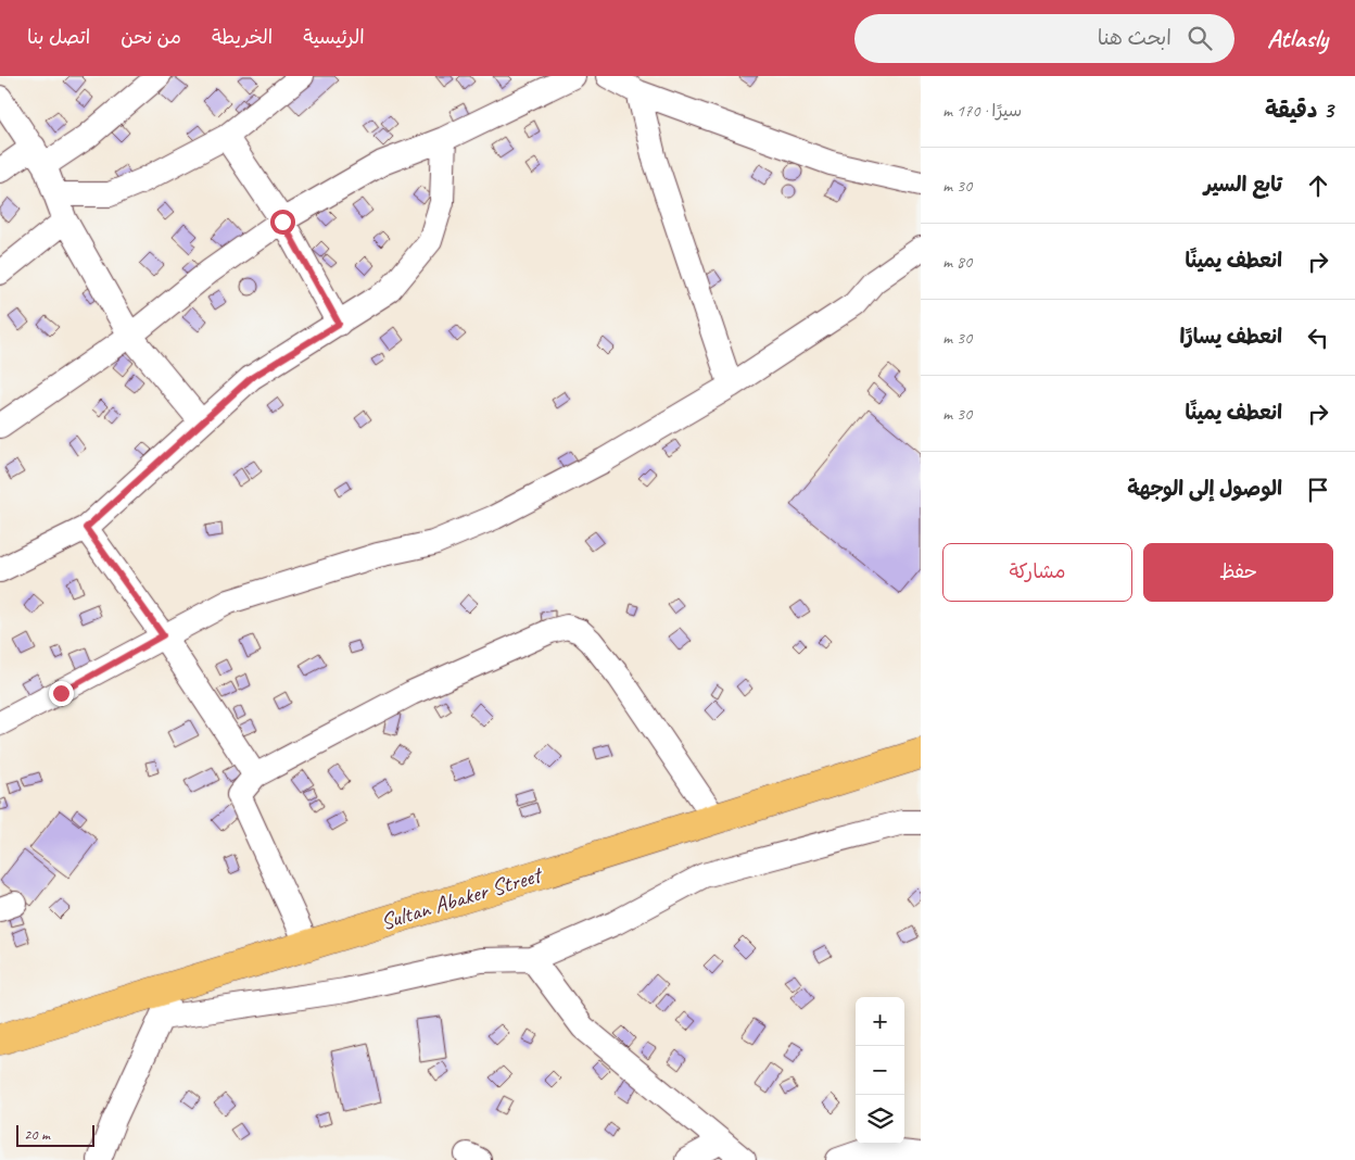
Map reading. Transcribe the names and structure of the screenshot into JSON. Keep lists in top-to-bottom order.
{
  "streets": {
    "highway": ["Sultan Abaker Street"]
  },
  "scale_bar": "20 m",
  "page": {
    "header": "Atlasly",
    "search": "ابحث هنا",
    "nav": [
      "الرئيسية",
      "الخريطة",
      "من نحن",
      "اتصل بنا"
    ],
    "heading": ["3 دقيقة", "سيرًا · 170 m"],
    "list": [
      ["تابع السير", "30 m"],
      ["انعطف يمينًا", "80 m"],
      ["انعطف يسارًا", "30 m"],
      ["انعطف يمينًا", "30 m"],
      "الوصول إلى الوجهة"
    ],
    "buttons": ["حفظ", "مشاركة"],
    "map_buttons": ["+", "−"],
    "scale": "20 m"
  }
}
